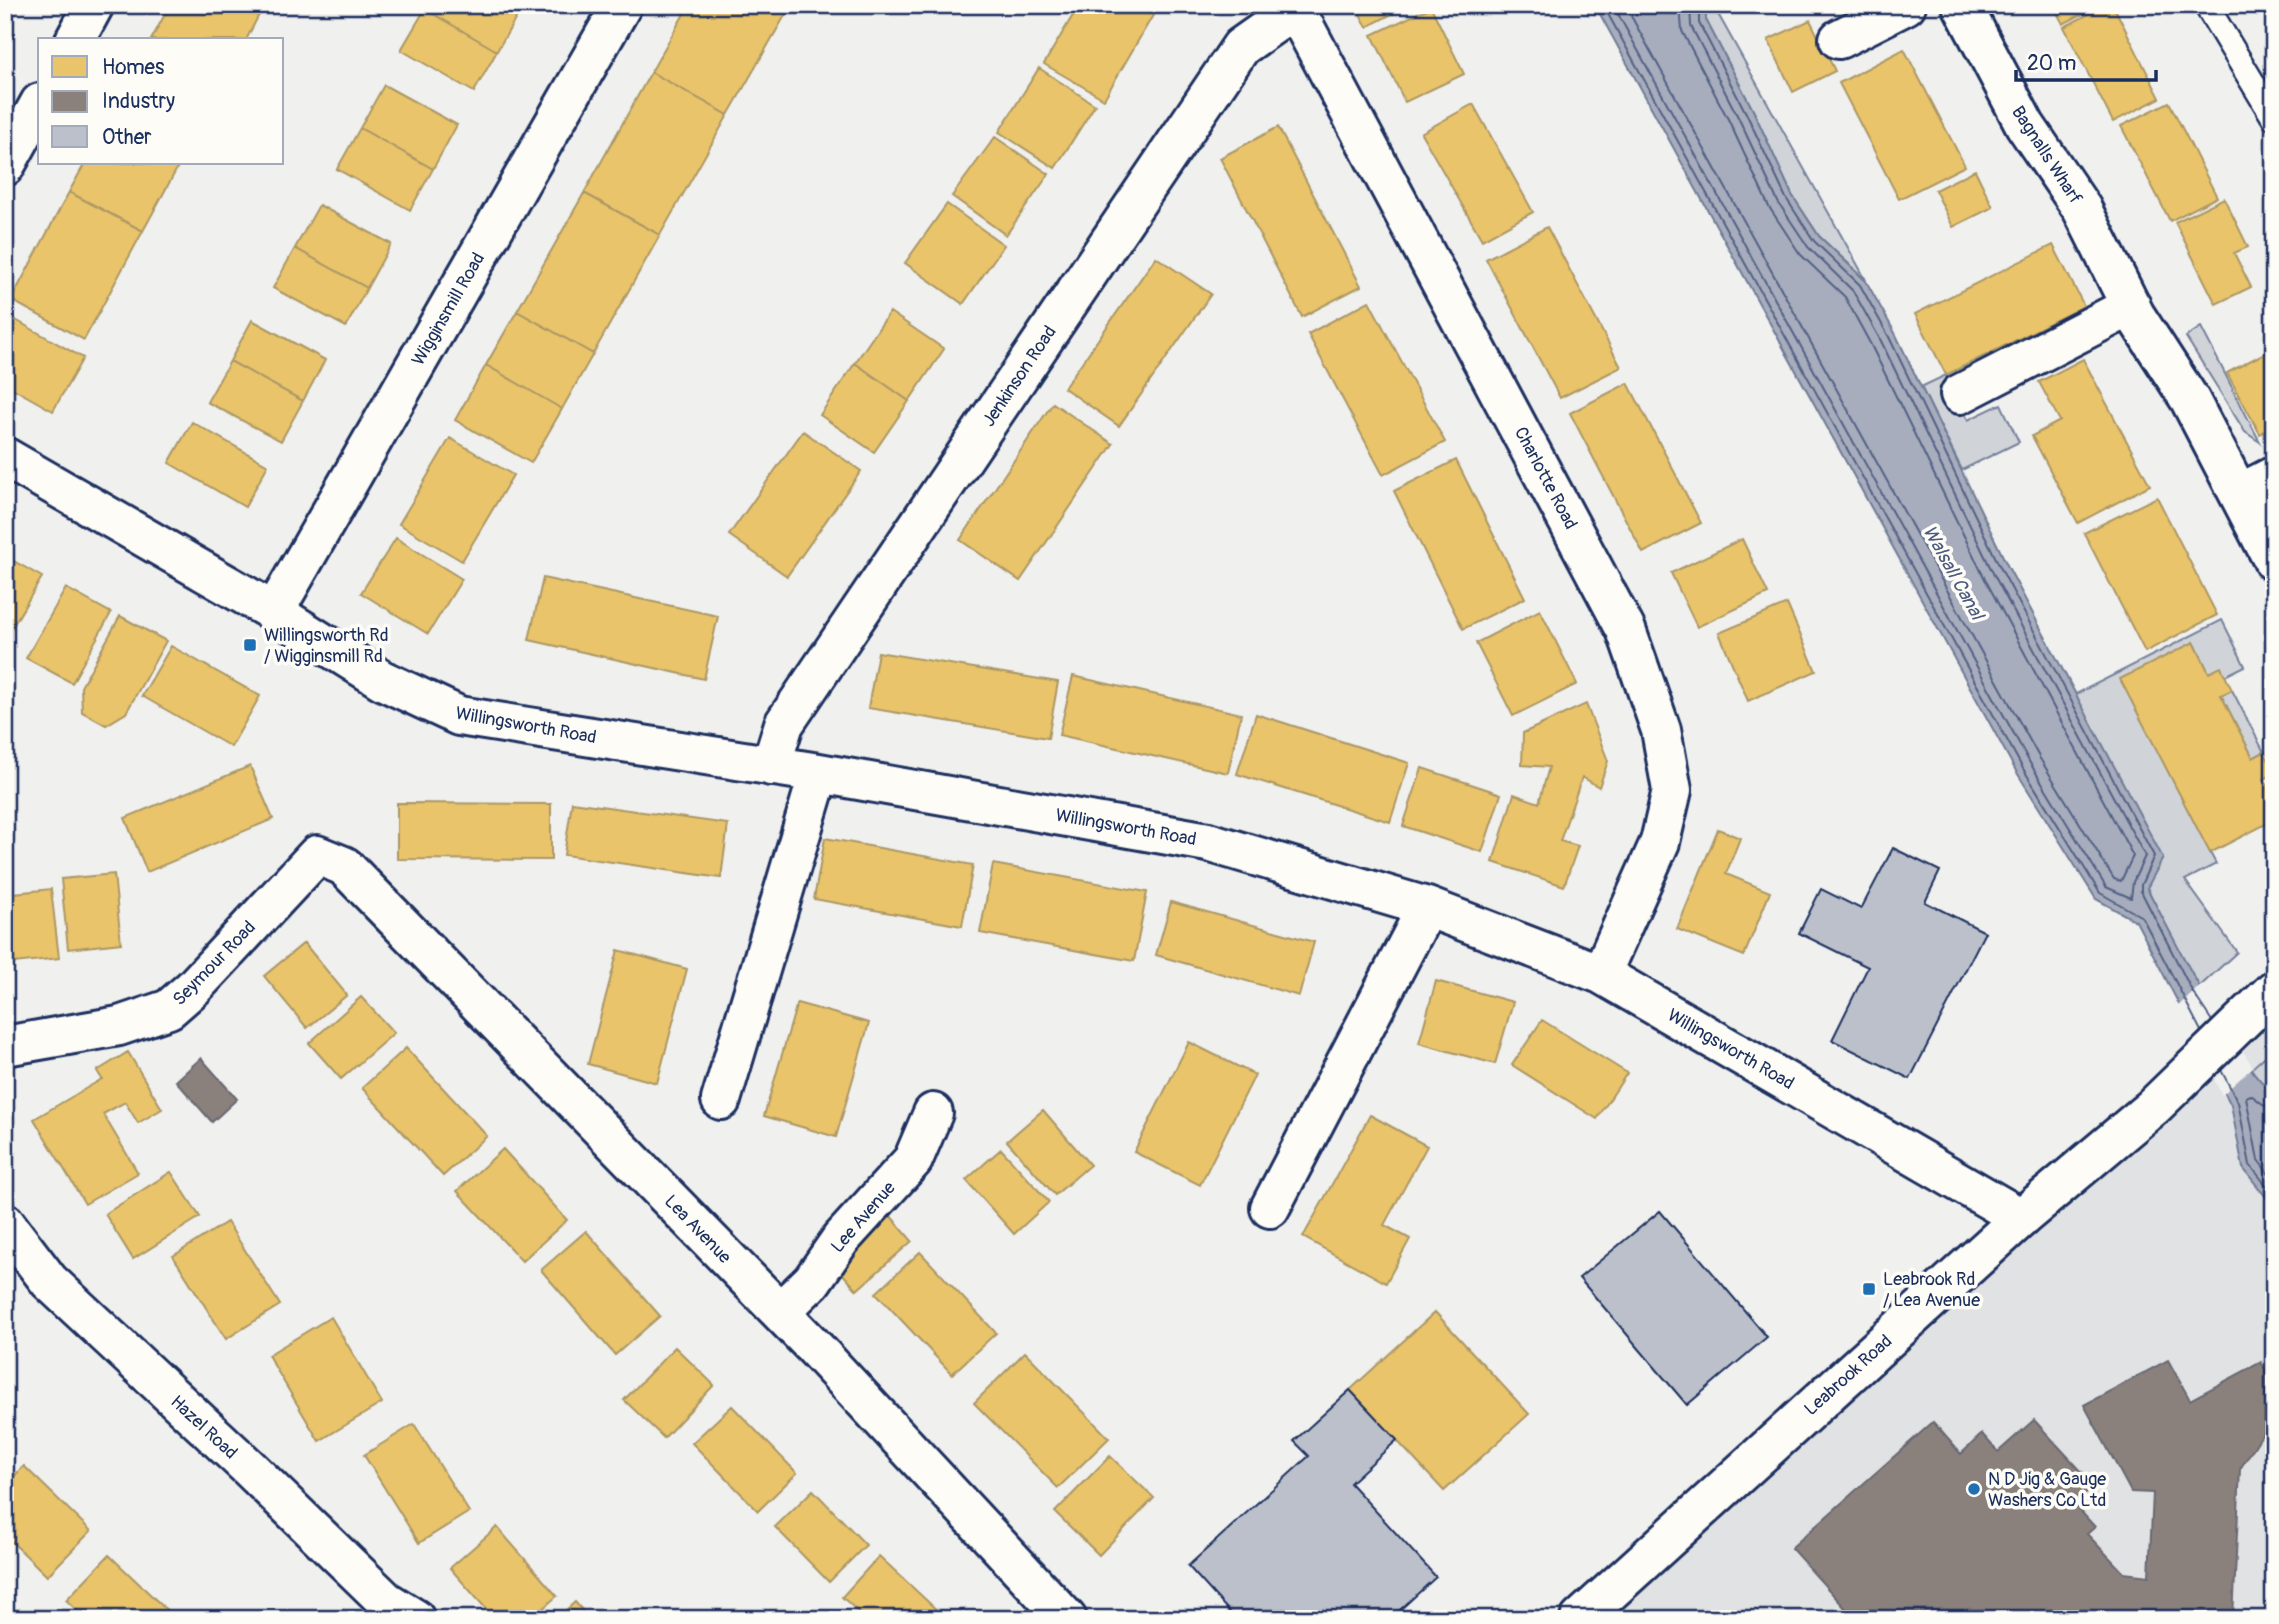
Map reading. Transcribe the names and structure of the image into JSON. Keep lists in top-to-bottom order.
{
  "streets": {
    "street": [
      "Bagnalls Wharf",
      "Wigginsmill Road",
      "Jenkinson Road",
      "Charlotte Road",
      "Willingsworth Road",
      "Seymour Road",
      "Lee Avenue",
      "Lea Avenue",
      "Leabrook Road",
      "Hazel Road"
    ]
  },
  "crossings": [
    ["Wigginsmill Road", "Willingsworth Road"],
    ["Jenkinson Road", "Charlotte Road"],
    ["Jenkinson Road", "Willingsworth Road"],
    ["Charlotte Road", "Willingsworth Road"],
    ["Willingsworth Road", "Leabrook Road"],
    ["Seymour Road", "Lea Avenue"],
    ["Lee Avenue", "Lea Avenue"]
  ],
  "water": ["Walsall Canal"],
  "places": {
    "transit": ["Willingsworth Rd / Wigginsmill Rd", "Leabrook Rd / Lea Avenue"],
    "other": ["N D Jig & Gauge Washers Co Ltd"]
  },
  "legend": ["Homes", "Industry", "Other"],
  "scale_bar": "20 m"
}
